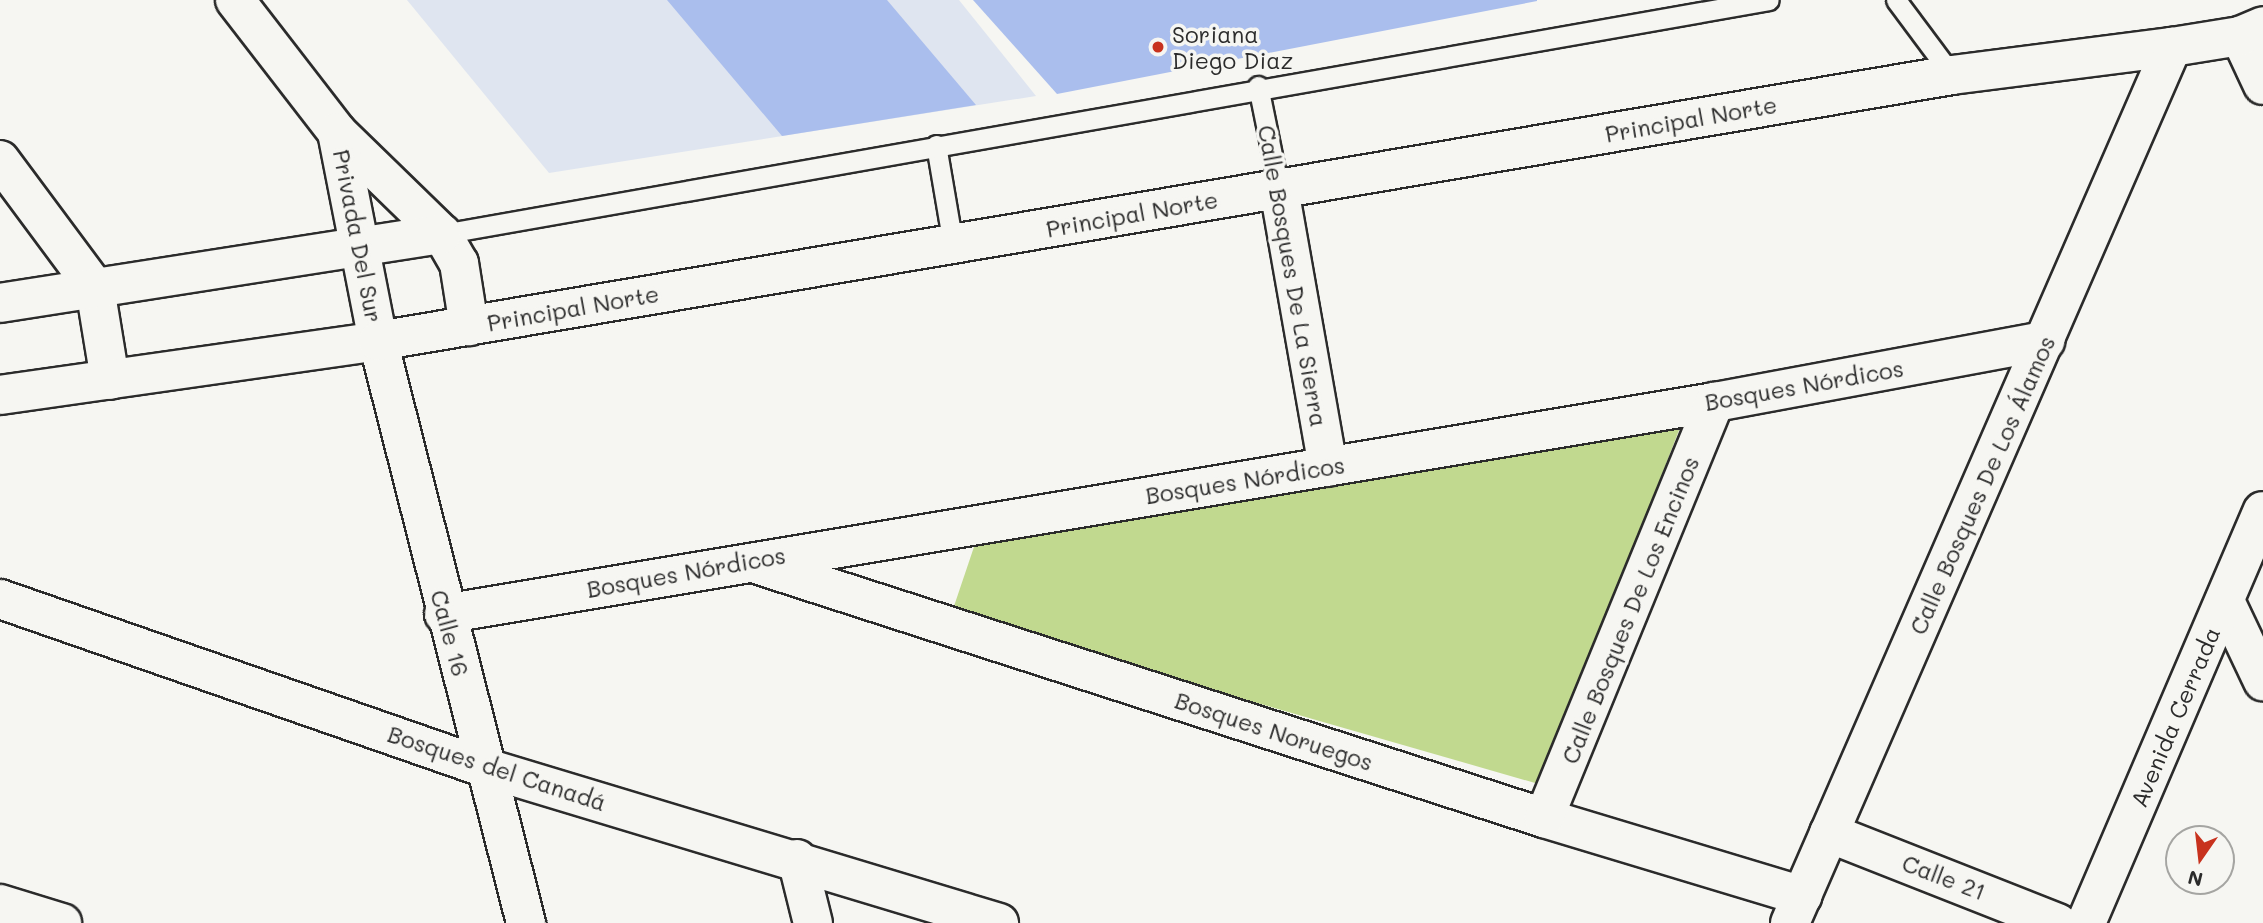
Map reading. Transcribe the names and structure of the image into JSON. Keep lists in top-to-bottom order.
{
  "streets": {
    "street": [
      "Principal Norte",
      "Privada Del Sur",
      "Calle Bosques De La Sierra",
      "Bosques Nórdicos",
      "Calle Bosques De Los Álamos",
      "Calle Bosques De Los Encinos",
      "Calle 16",
      "Avenida Cerrada",
      "Bosques Noruegos",
      "Bosques del Canadá",
      "Calle 21"
    ]
  },
  "crossings": [
    ["Principal Norte", "Privada Del Sur"],
    ["Principal Norte", "Calle Bosques De La Sierra"],
    ["Principal Norte", "Calle Bosques De Los Álamos"],
    ["Principal Norte", "Calle 16"],
    ["Privada Del Sur", "Calle 16"],
    ["Calle Bosques De La Sierra", "Bosques Nórdicos"],
    ["Bosques Nórdicos", "Calle Bosques De Los Álamos"],
    ["Bosques Nórdicos", "Calle Bosques De Los Encinos"],
    ["Bosques Nórdicos", "Calle 16"],
    ["Bosques Nórdicos", "Bosques Noruegos"],
    ["Calle Bosques De Los Álamos", "Bosques Noruegos"],
    ["Calle Bosques De Los Álamos", "Calle 21"],
    ["Calle Bosques De Los Encinos", "Bosques Noruegos"],
    ["Calle 16", "Bosques del Canadá"]
  ],
  "places": ["Soriana Diego Diaz"],
  "north": "bottom"
}
